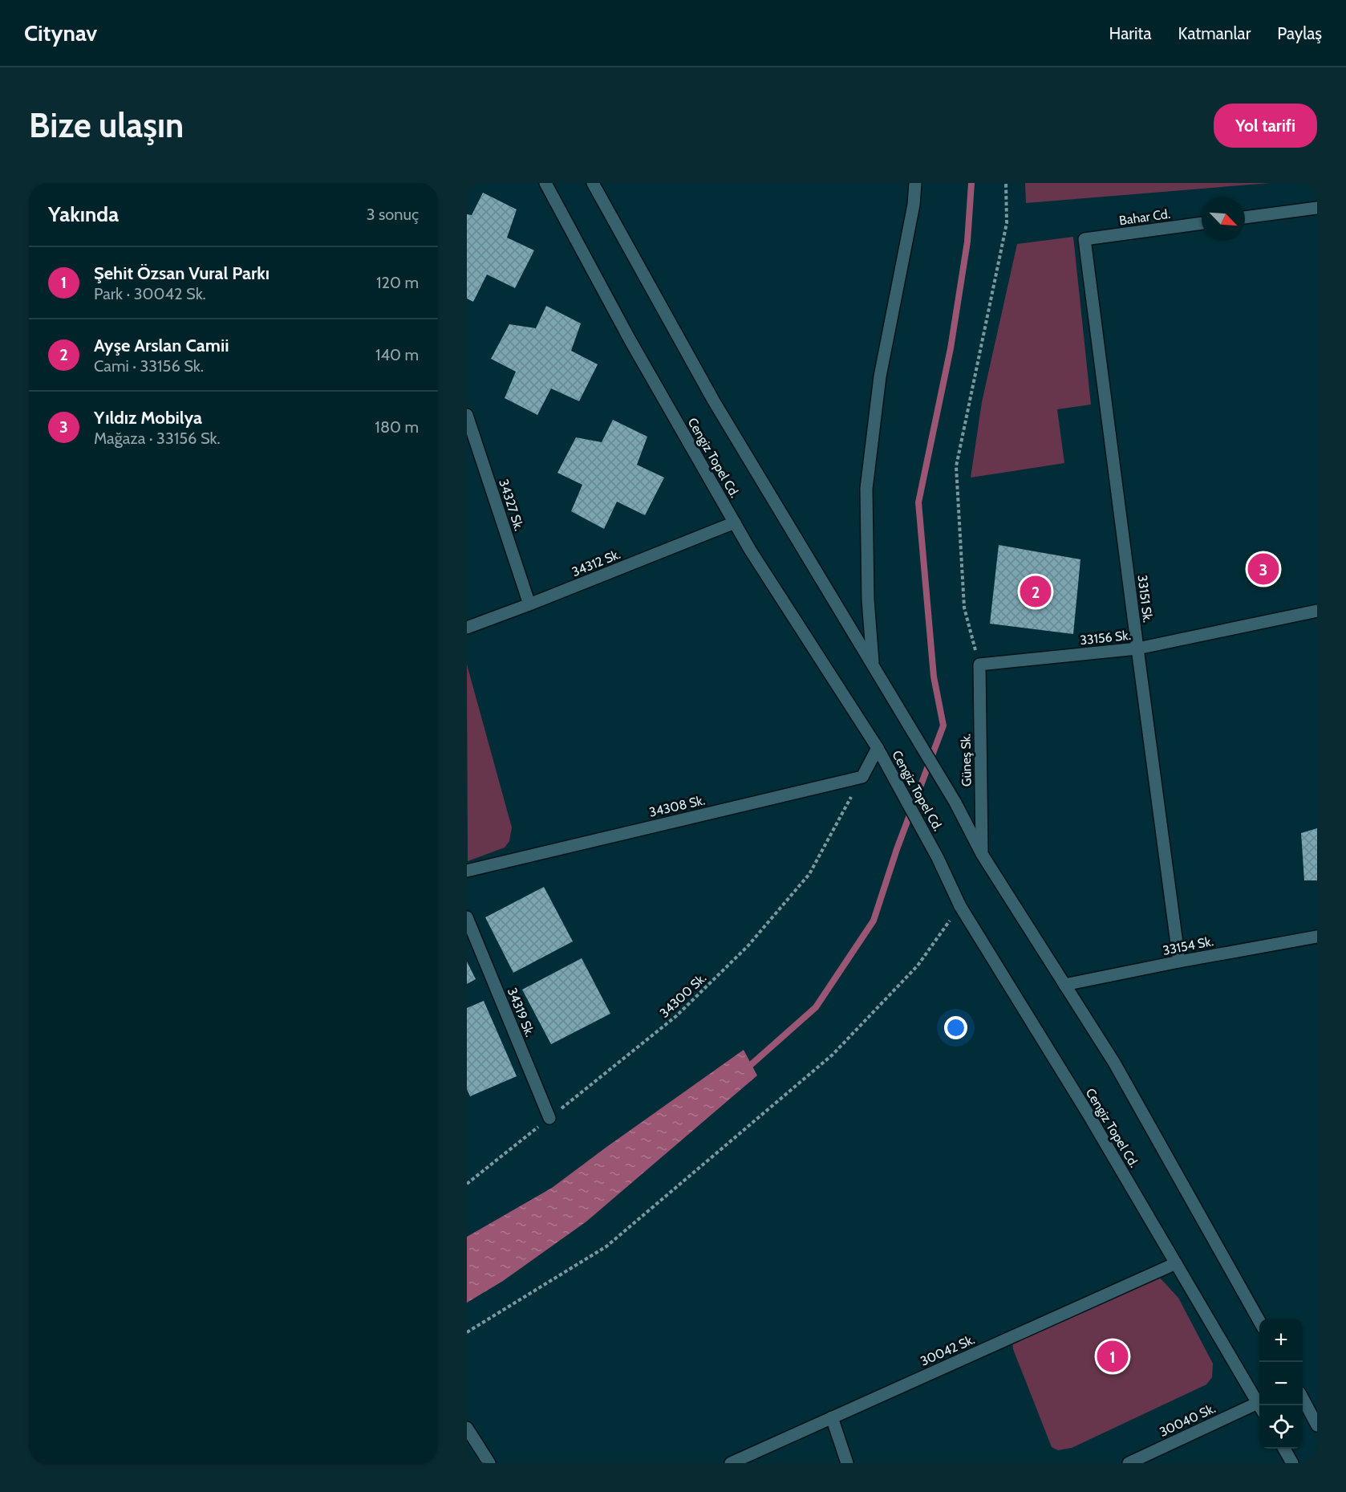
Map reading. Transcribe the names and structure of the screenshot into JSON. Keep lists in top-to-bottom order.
{
  "streets": {
    "street": [
      "Bahar Cd.",
      "Cengiz Topel Cd.",
      "34327 Sk.",
      "34312 Sk.",
      "33151 Sk.",
      "33156 Sk.",
      "Güneş Sk.",
      "34308 Sk.",
      "33154 Sk.",
      "34319 Sk.",
      "30042 Sk.",
      "30040 Sk."
    ],
    "path": ["34300 Sk."]
  },
  "crossings": [
    ["Bahar Cd.", "33151 Sk."],
    ["Cengiz Topel Cd.", "34312 Sk."],
    ["Cengiz Topel Cd.", "Güneş Sk."],
    ["Cengiz Topel Cd.", "33154 Sk."],
    ["Cengiz Topel Cd.", "30042 Sk."],
    ["34327 Sk.", "34312 Sk."],
    ["33151 Sk.", "33156 Sk."],
    ["33151 Sk.", "33154 Sk."],
    ["33156 Sk.", "Güneş Sk."],
    ["34308 Sk.", "34300 Sk."],
    ["34300 Sk.", "34319 Sk."]
  ],
  "north": "bottom right",
  "page": {
    "header": "Citynav",
    "nav": ["Harita", "Katmanlar", "Paylaş"],
    "buttons": "Yol tarifi",
    "title": "Bize ulaşın",
    "heading": ["Yakında", "3 sonuç"],
    "list": [
      {
        "mark": "1",
        "name": "Şehit Özsan Vural Parkı",
        "note": "Park · 30042 Sk.",
        "value": "120 m"
      },
      {
        "mark": "2",
        "name": "Ayşe Arslan Camii",
        "note": "Cami · 33156 Sk.",
        "value": "140 m"
      },
      {
        "mark": "3",
        "name": "Yıldız Mobilya",
        "note": "Mağaza · 33156 Sk.",
        "value": "180 m"
      }
    ],
    "pins": ["3", "2", "1"],
    "map_buttons": ["+", "−"]
  }
}
